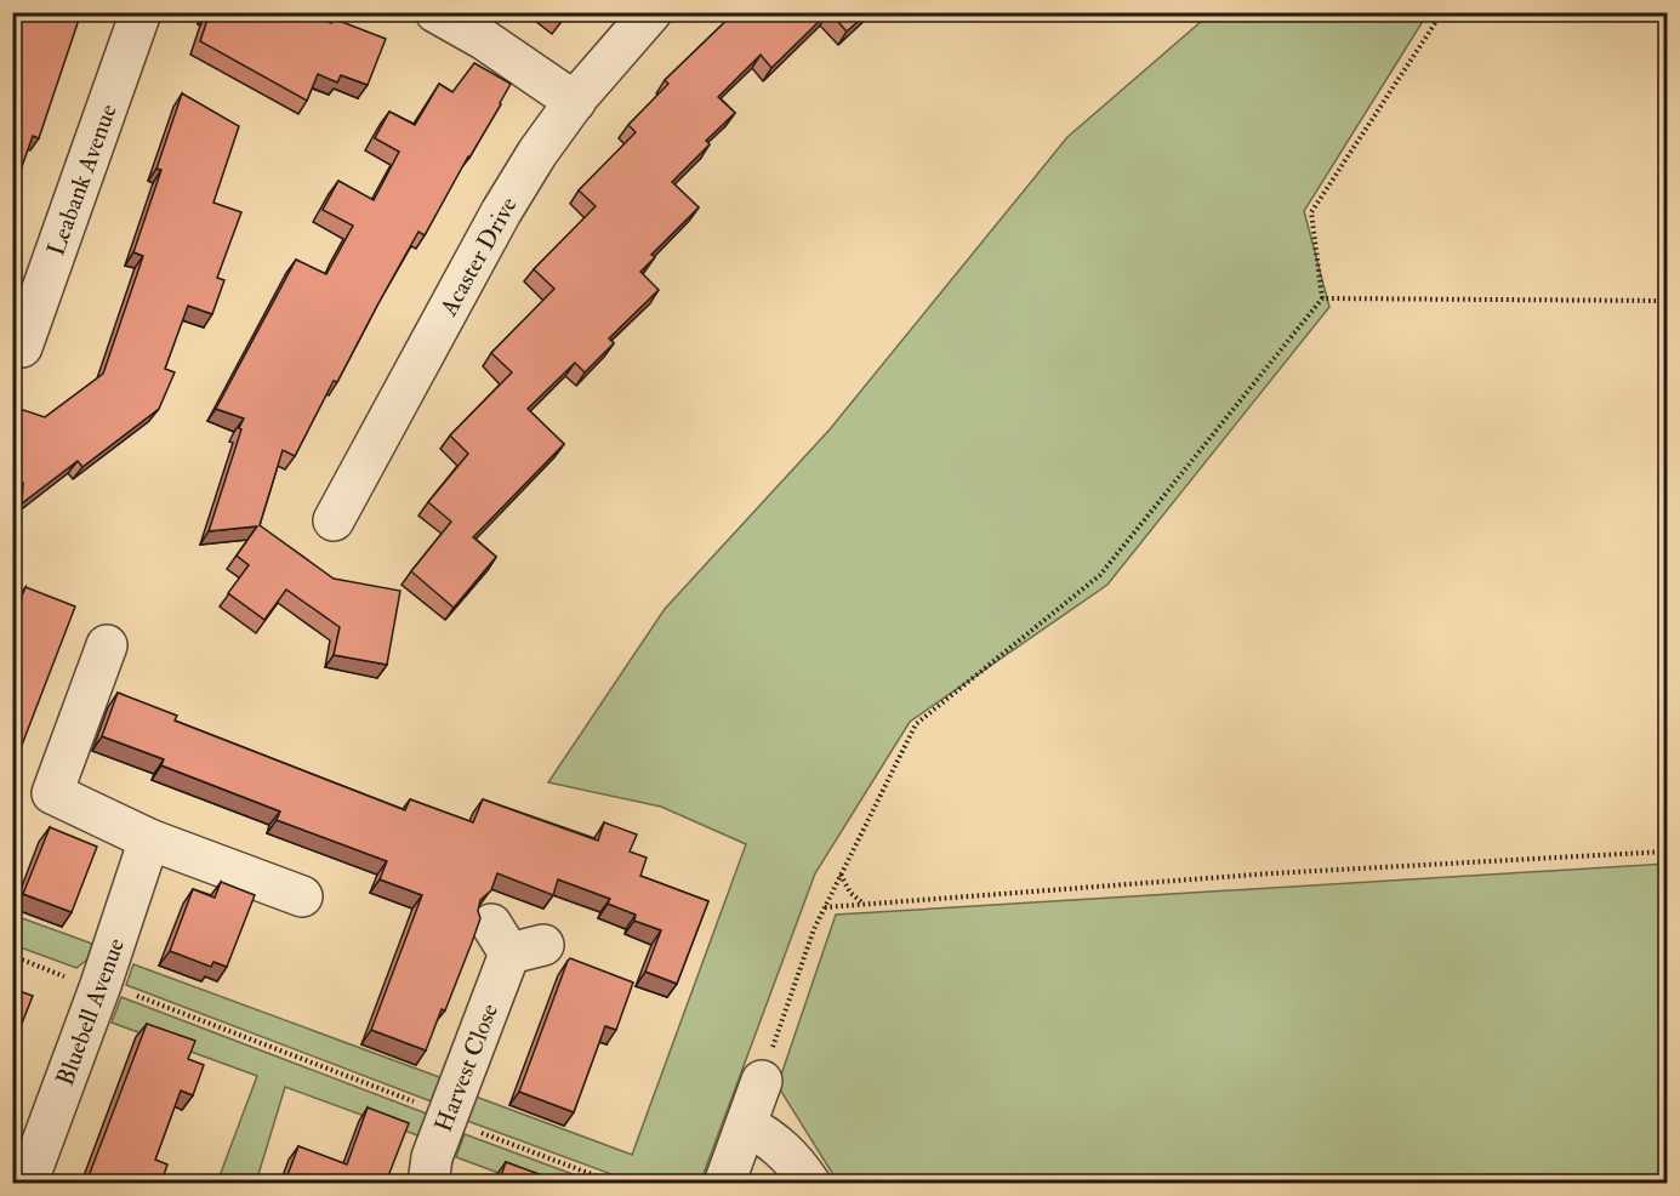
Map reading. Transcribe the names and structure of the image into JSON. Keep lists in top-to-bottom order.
{
  "streets": {
    "street": [
      "Leabank Avenue",
      "Acaster Drive",
      "Bluebell Avenue",
      "Harvest Close"
    ]
  }
}
